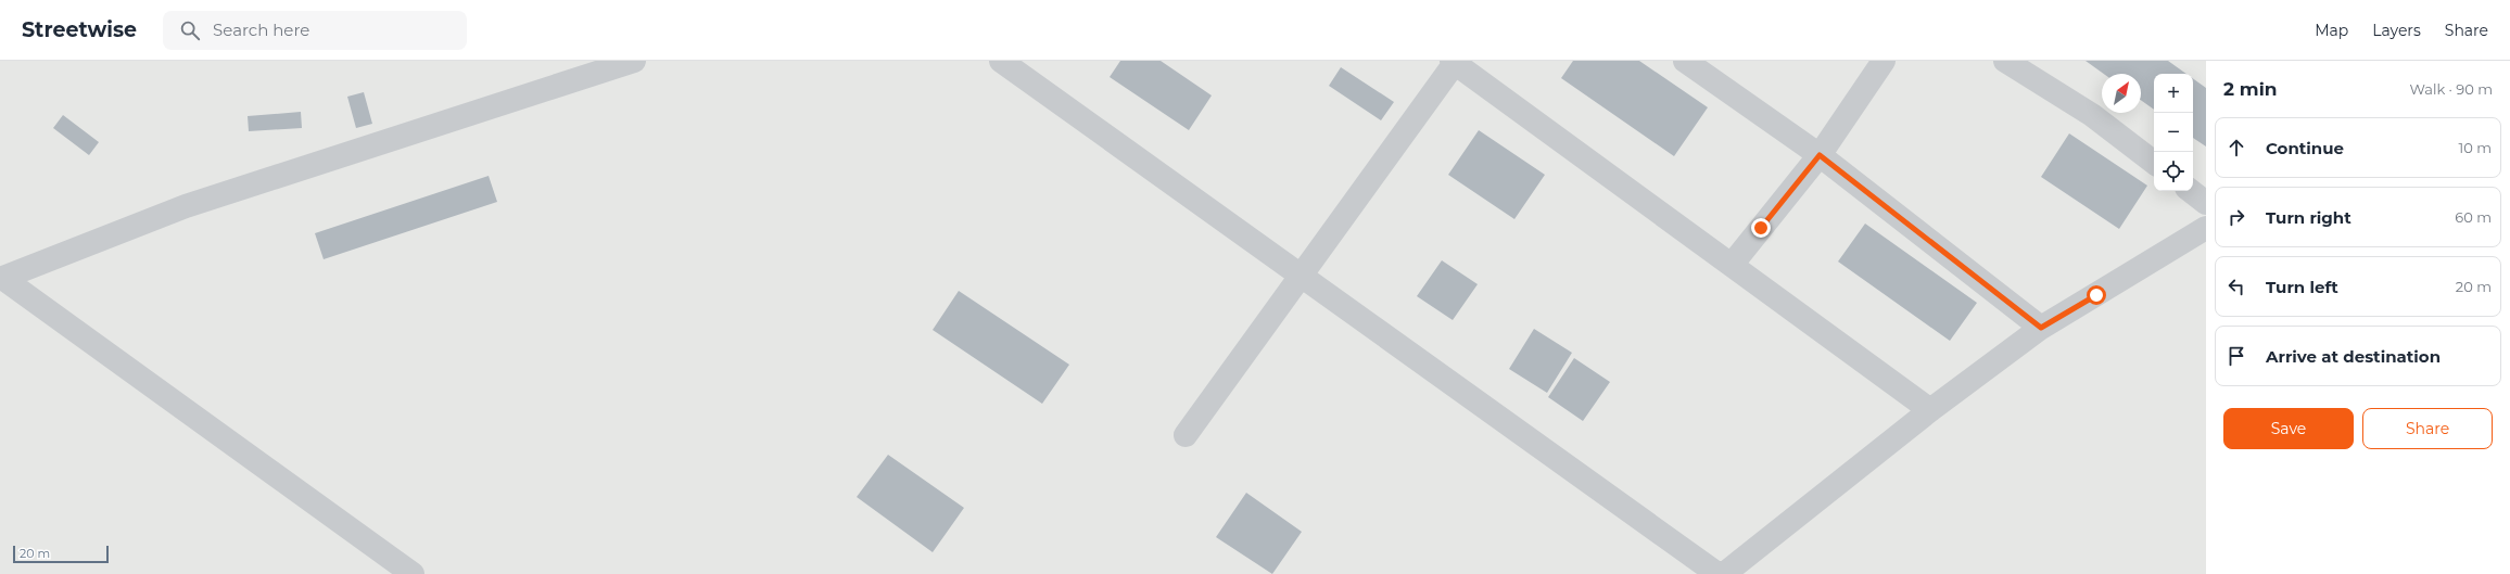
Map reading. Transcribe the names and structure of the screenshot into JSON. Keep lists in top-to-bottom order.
{
  "scale_bar": "20 m",
  "north": "top right",
  "page": {
    "header": "Streetwise",
    "search": "Search here",
    "nav": ["Map", "Layers", "Share"],
    "heading": ["2 min", "Walk · 90 m"],
    "map_buttons": ["+", "−"],
    "list": [
      ["Continue", "10 m"],
      ["Turn right", "60 m"],
      ["Turn left", "20 m"],
      "Arrive at destination"
    ],
    "buttons": ["Save", "Share"],
    "scale": "20 m"
  }
}
